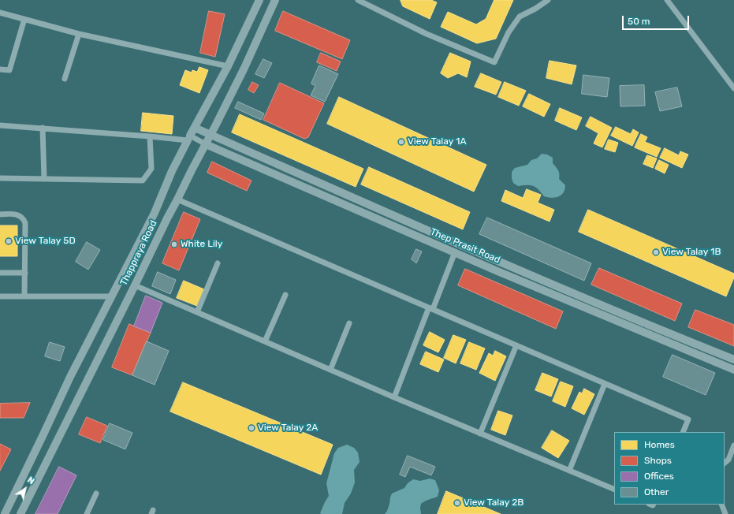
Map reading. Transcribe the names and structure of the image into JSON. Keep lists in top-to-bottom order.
{
  "streets": {
    "main road": ["Thep Prasit Road", "Thappraya Road"]
  },
  "crossings": [
    ["Thep Prasit Road", "Thappraya Road"]
  ],
  "places": [
    "View Talay 1A",
    "View Talay 5D",
    "White Lily",
    "View Talay 1B",
    "View Talay 2A",
    "View Talay 2B"
  ],
  "legend": [
    "Homes",
    "Shops",
    "Offices",
    "Other"
  ],
  "scale_bar": "50 m",
  "north": "top right"
}
